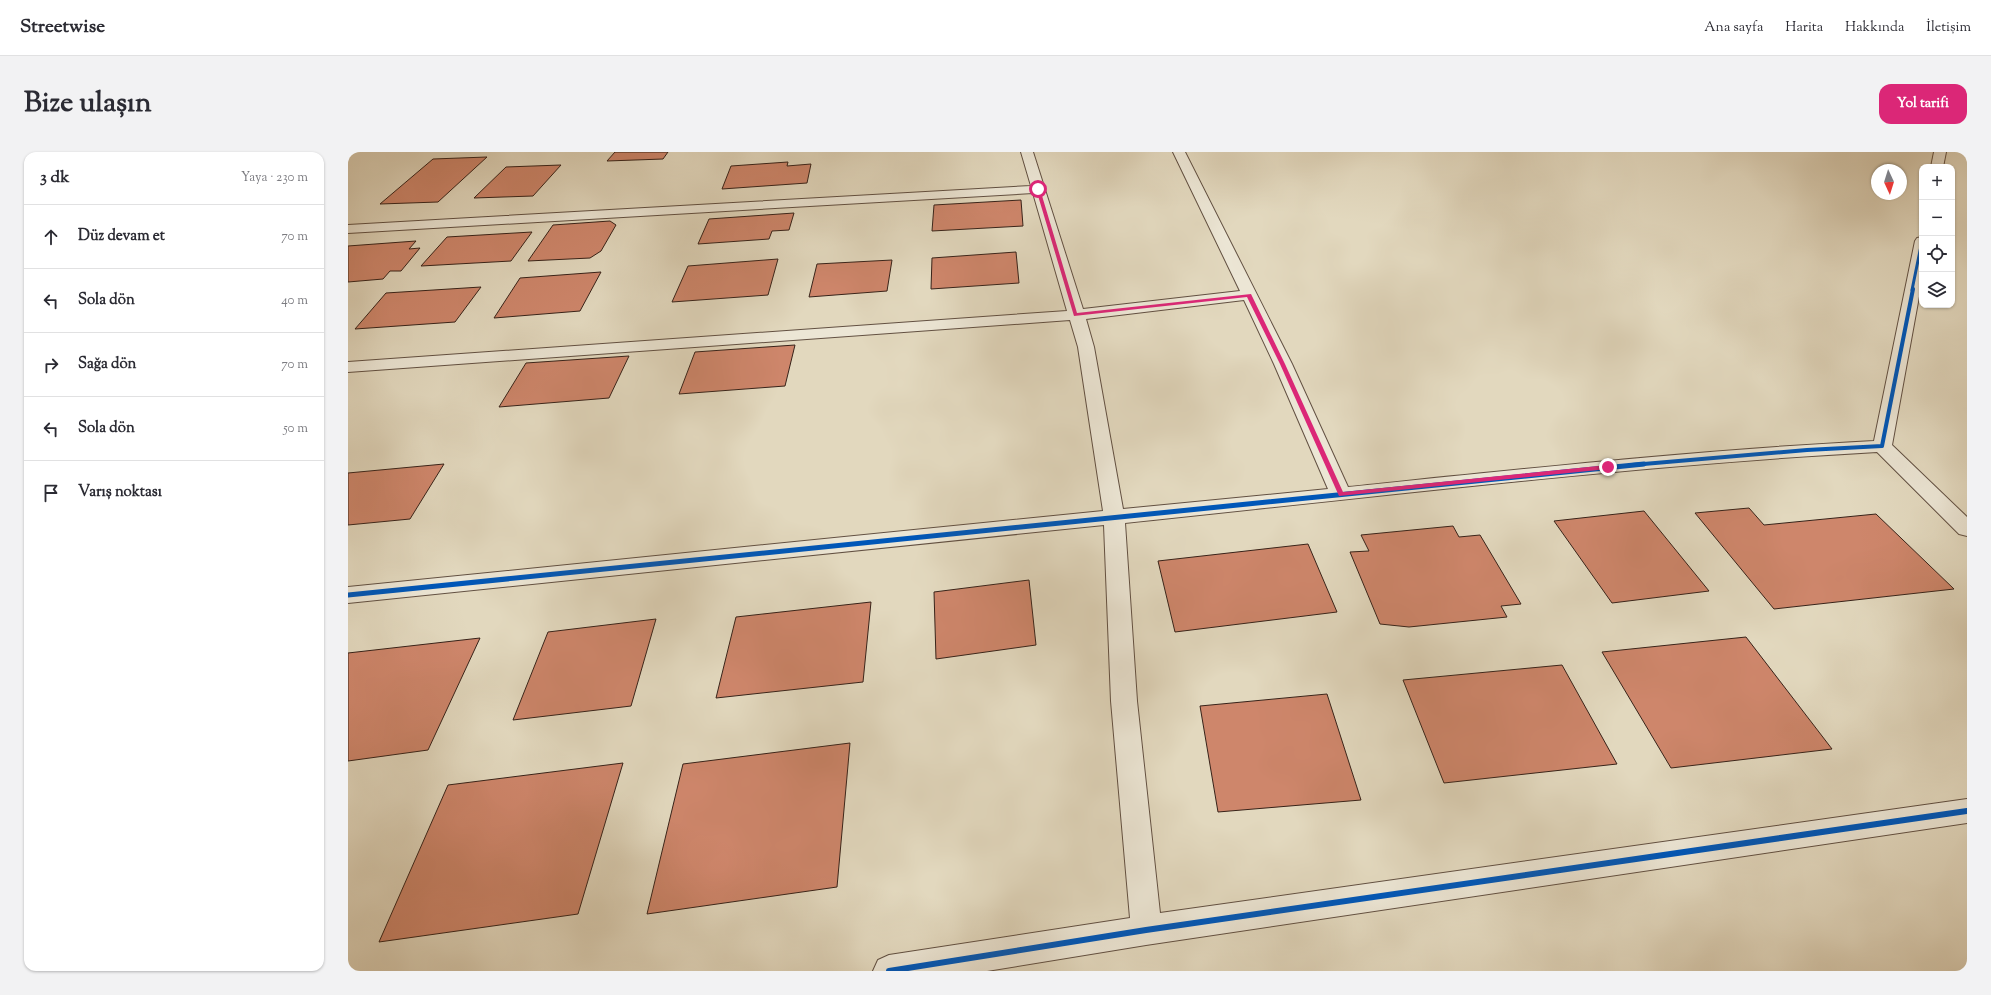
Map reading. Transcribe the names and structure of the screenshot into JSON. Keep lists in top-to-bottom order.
{
  "north": "bottom",
  "page": {
    "header": "Streetwise",
    "nav": [
      "Ana sayfa",
      "Harita",
      "Hakkında",
      "İletişim"
    ],
    "title": "Bize ulaşın",
    "buttons": "Yol tarifi",
    "heading": ["3 dk", "Yaya · 230 m"],
    "map_buttons": ["+", "−"],
    "list": [
      ["Düz devam et", "70 m"],
      ["Sola dön", "40 m"],
      ["Sağa dön", "70 m"],
      ["Sola dön", "50 m"],
      "Varış noktası"
    ]
  }
}
